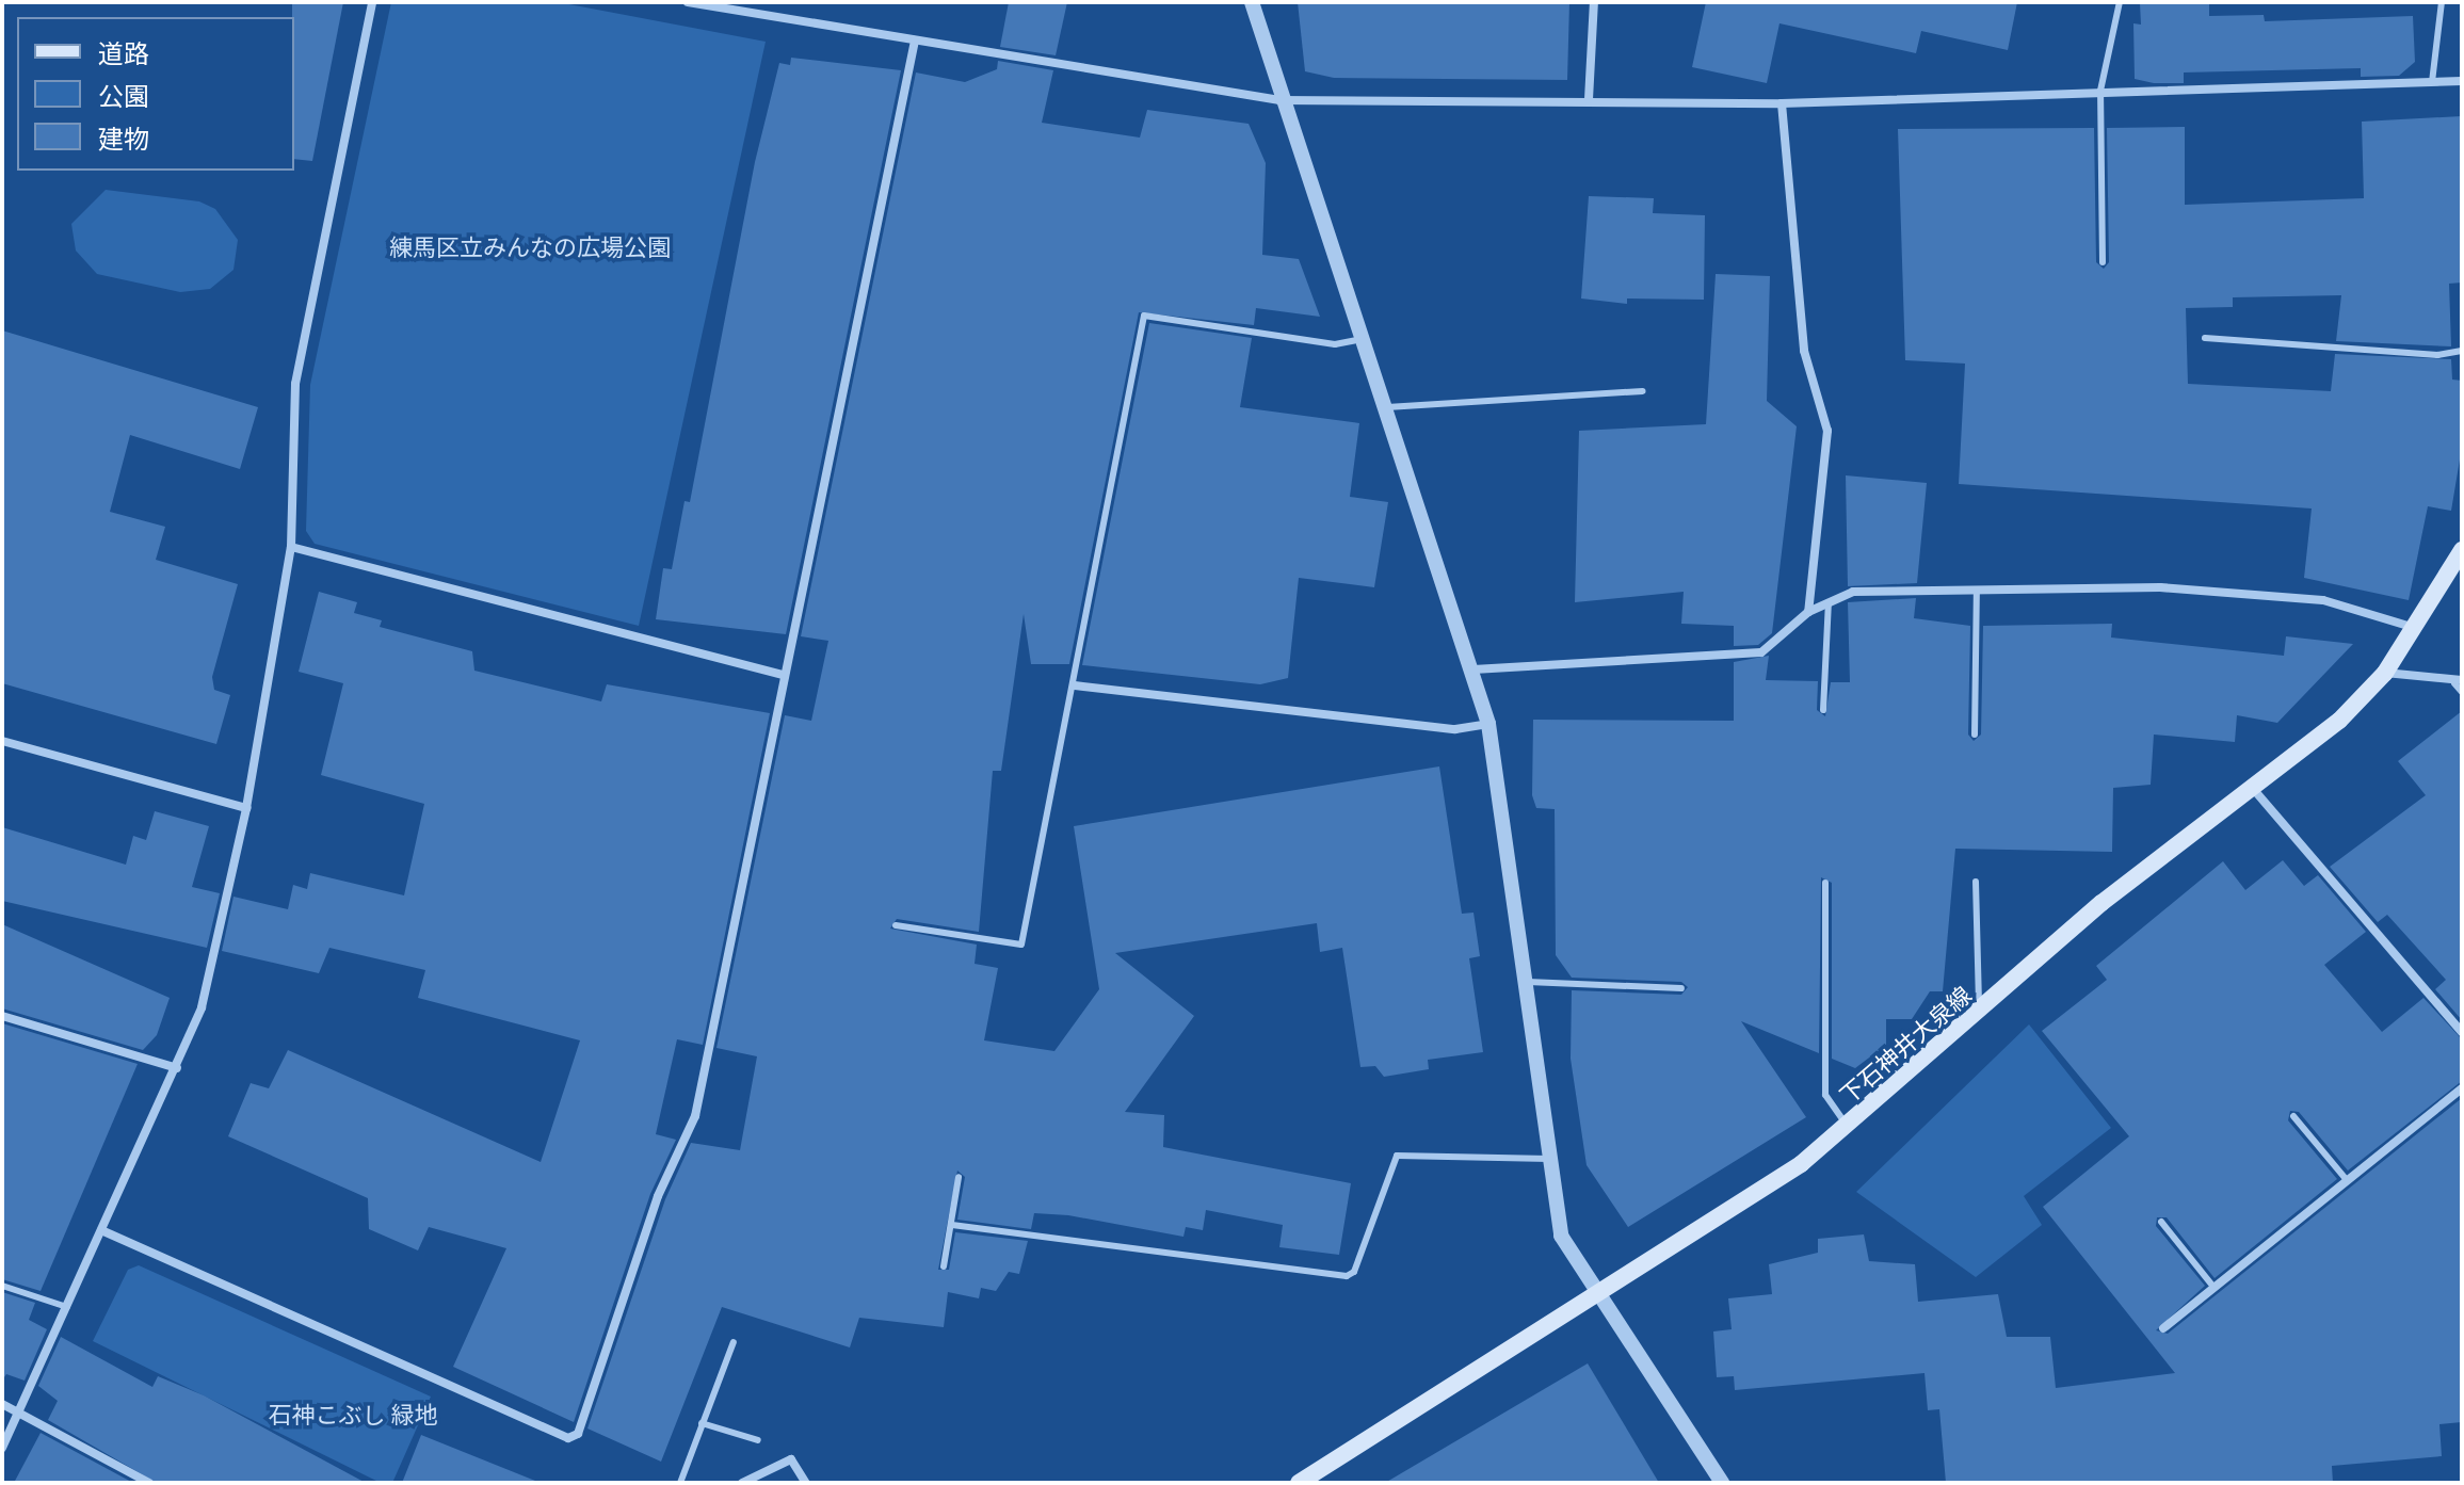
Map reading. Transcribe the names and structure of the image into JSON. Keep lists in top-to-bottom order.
{
  "streets": {
    "main road": ["下石神井大泉線"]
  },
  "parks": ["練馬区立みんなの広場公園", "石神こぶし 緑地"],
  "legend": ["道路", "公園", "建物"]
}
